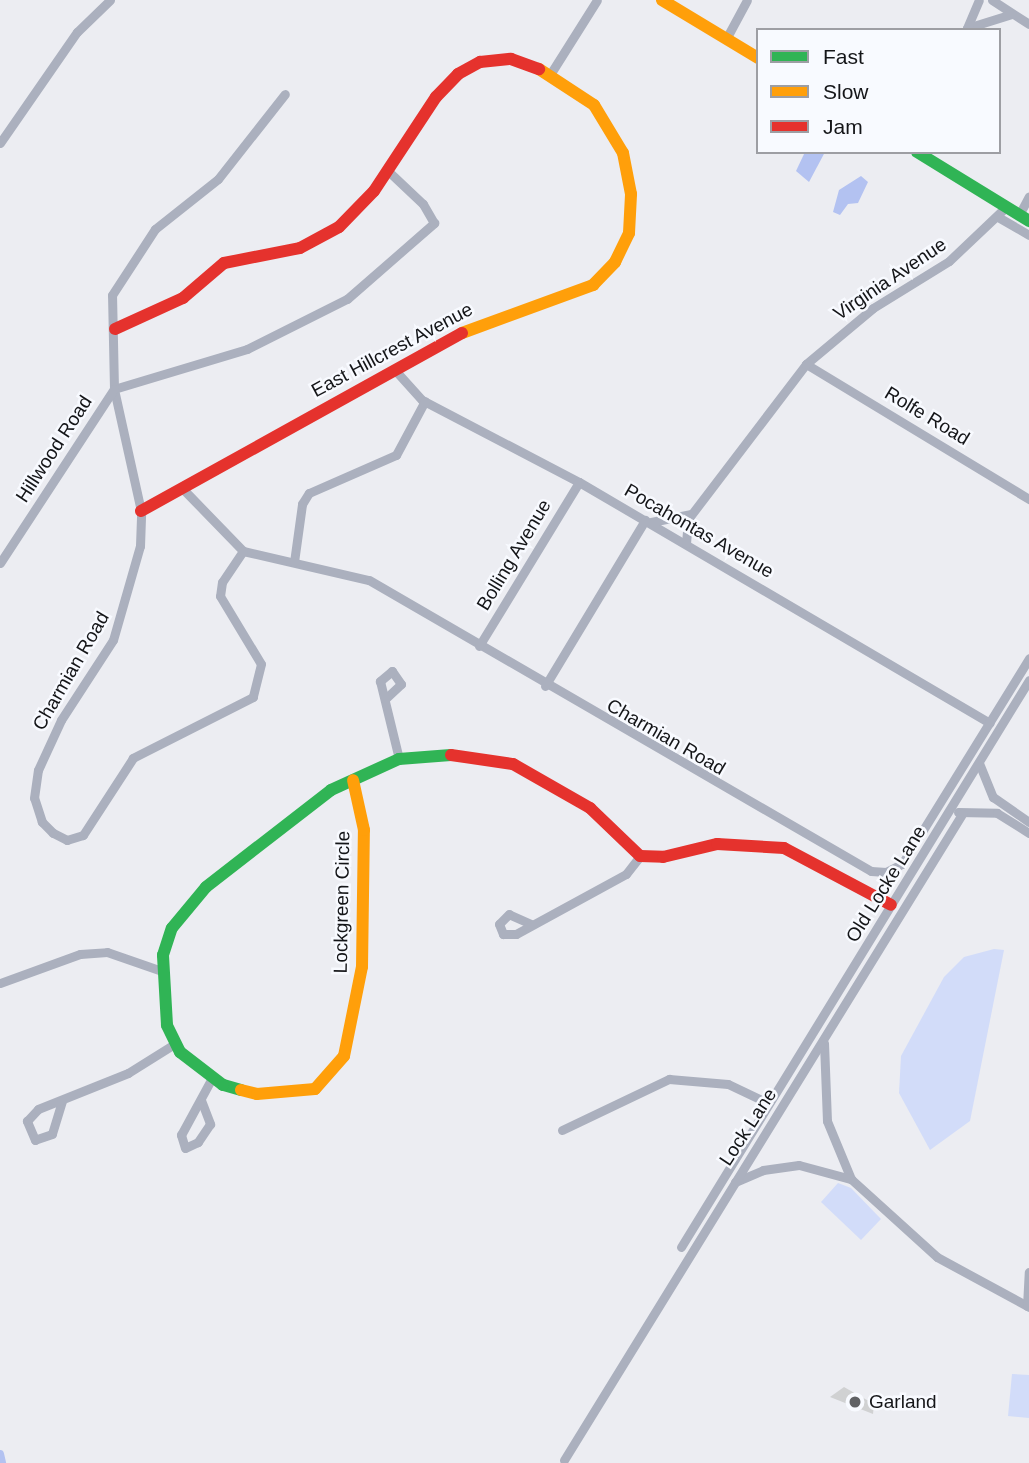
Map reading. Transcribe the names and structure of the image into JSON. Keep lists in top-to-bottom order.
{
  "streets": {
    "street": [
      "Virginia Avenue",
      "East Hillcrest Avenue",
      "Rolfe Road",
      "Hillwood Road",
      "Pocahontas Avenue",
      "Bolling Avenue",
      "Charmian Road",
      "Old Locke Lane",
      "Lockgreen Circle",
      "Lock Lane"
    ]
  },
  "crossings": [
    ["Virginia Avenue", "Rolfe Road"],
    ["Virginia Avenue", "Pocahontas Avenue"],
    ["East Hillcrest Avenue", "Pocahontas Avenue"],
    ["East Hillcrest Avenue", "Charmian Road"],
    ["Hillwood Road", "Charmian Road"],
    ["Pocahontas Avenue", "Bolling Avenue"],
    ["Pocahontas Avenue", "Charmian Road"],
    ["Bolling Avenue", "Charmian Road"],
    ["Old Locke Lane", "Lock Lane"]
  ],
  "places": ["Garland"],
  "legend": ["Fast", "Slow", "Jam"]
}
